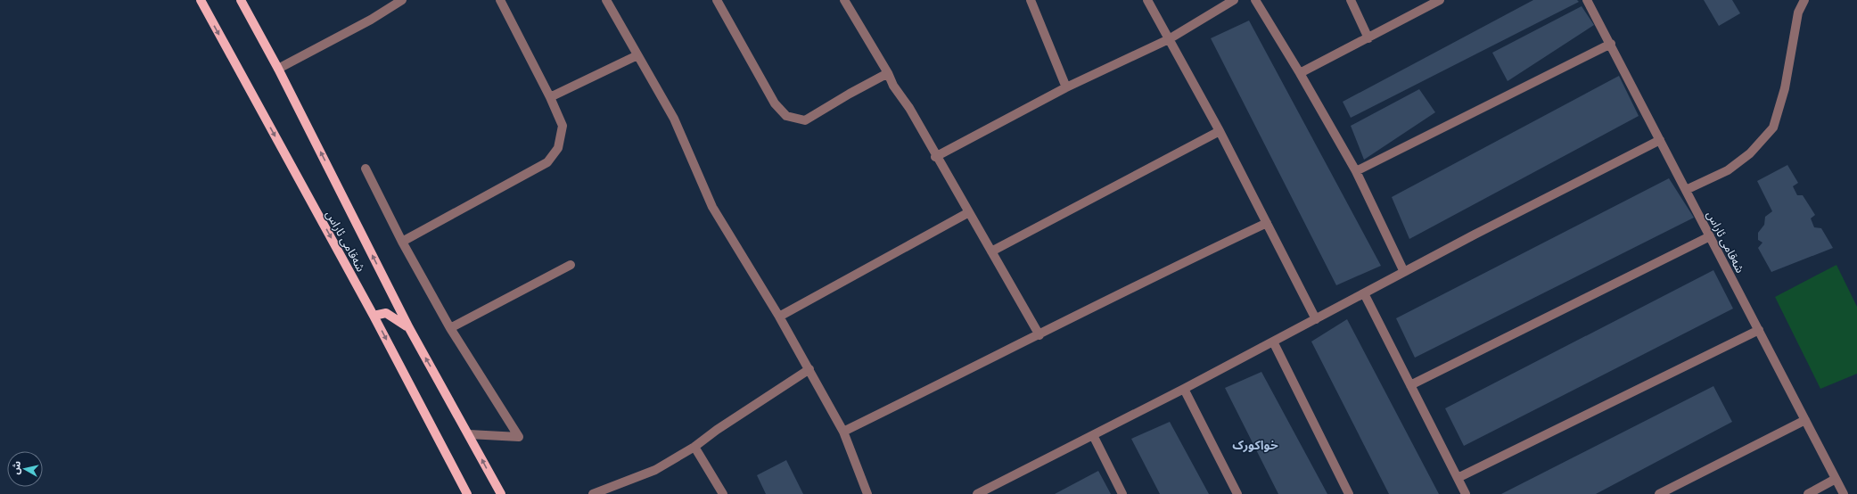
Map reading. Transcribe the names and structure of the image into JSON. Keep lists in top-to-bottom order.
{
  "streets": {
    "main road": ["شەقامی ئاراس"]
  },
  "districts": ["خواکورک"],
  "north": "left"
}
